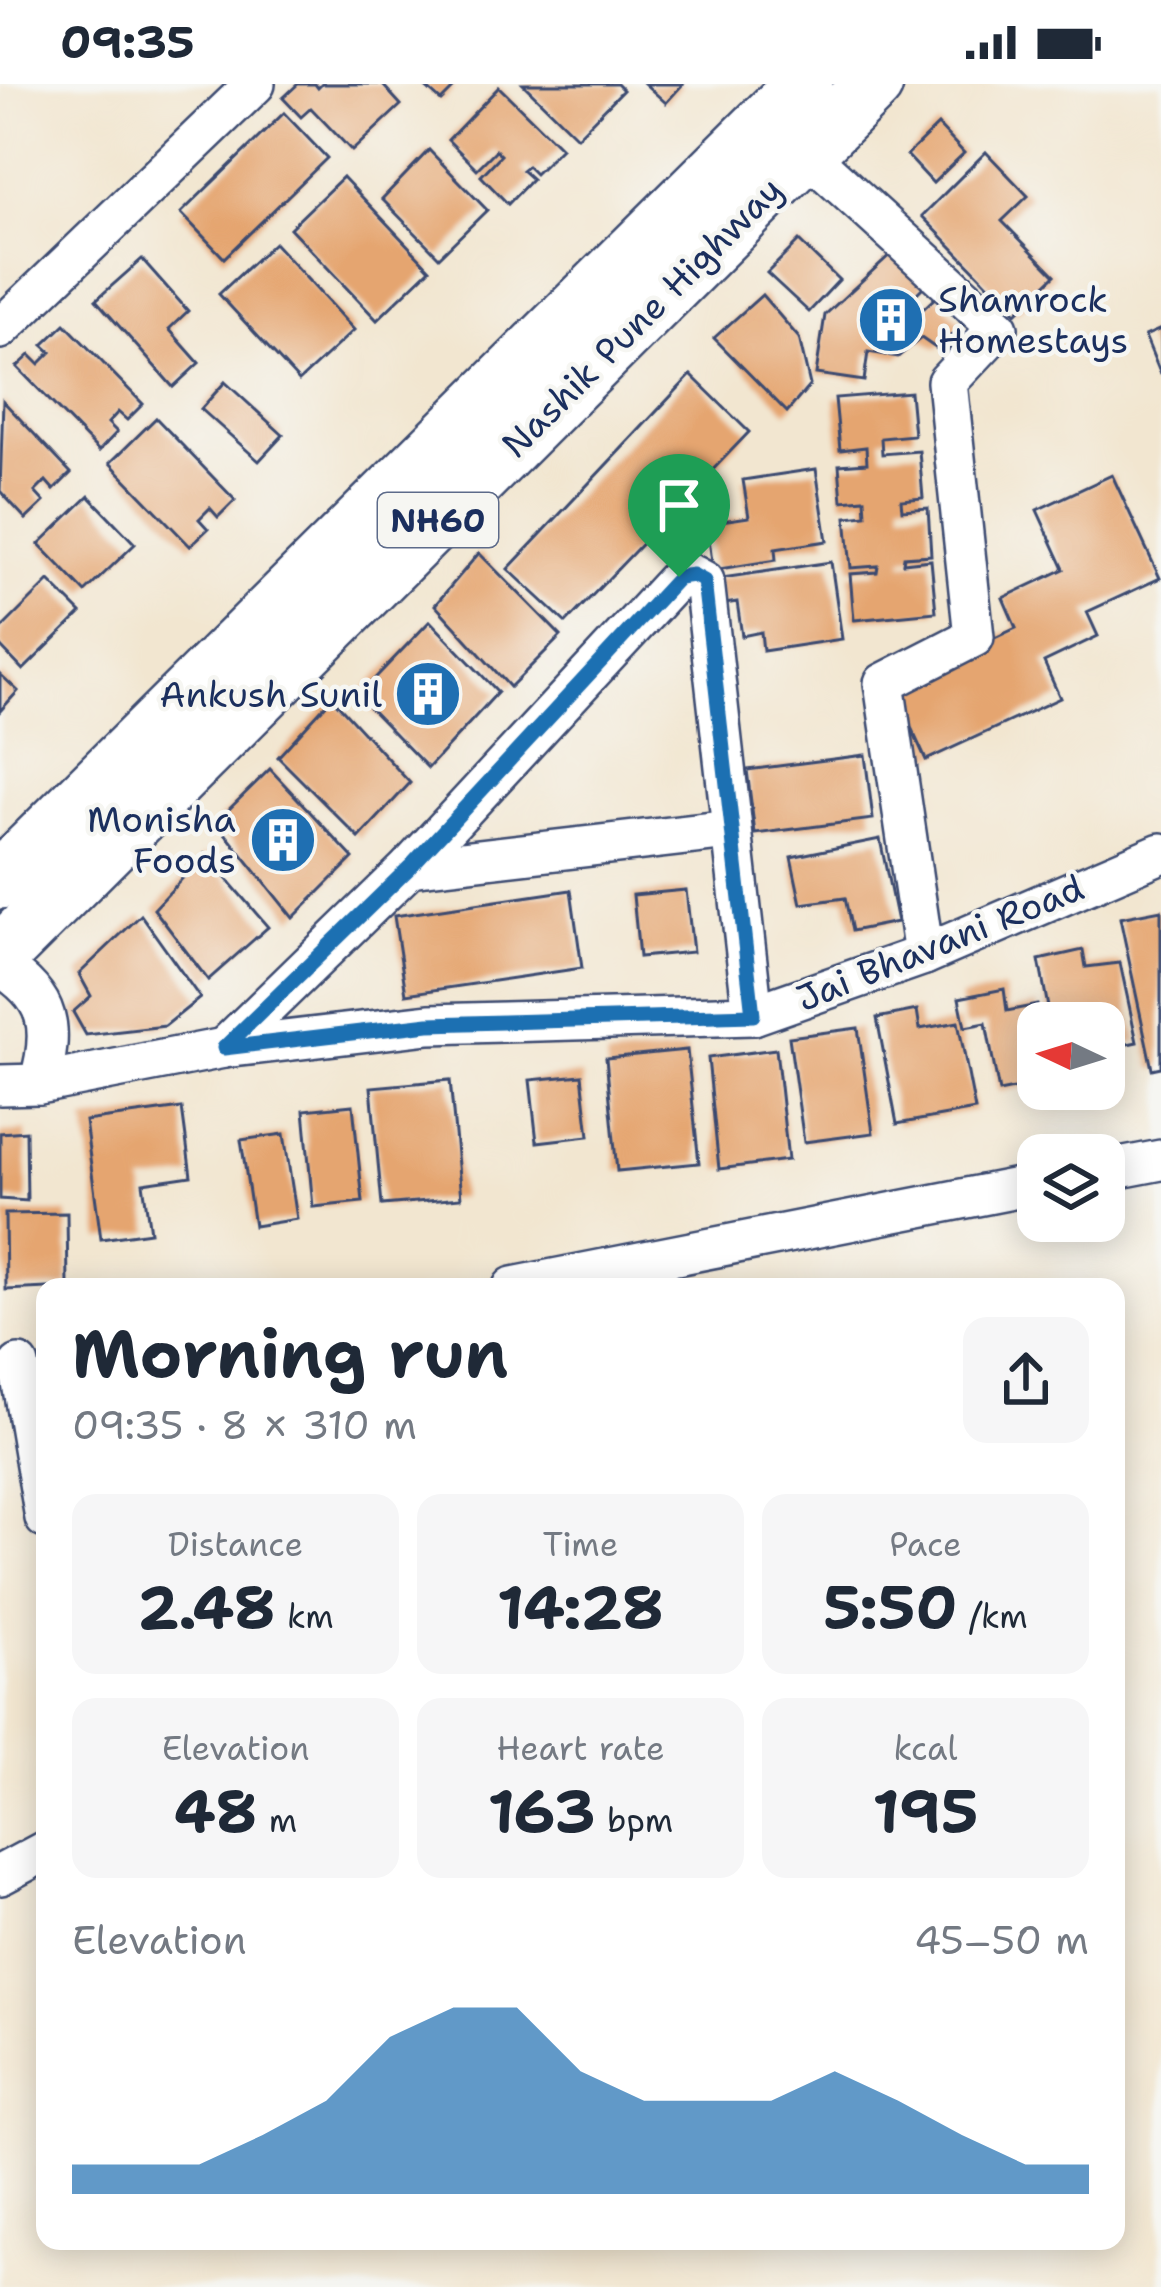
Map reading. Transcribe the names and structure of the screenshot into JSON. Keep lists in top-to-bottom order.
{
  "streets": {
    "highway": ["Nashik Pune Highway", "NH60"],
    "street": ["Jai Bhavani Road"]
  },
  "places": {
    "building": ["Shamrock Homestays", "Ankush Sunil", "Monisha Foods"]
  },
  "north": "left",
  "page": {
    "status": "09:35",
    "heading": ["Morning run", "09:35 · 8 × 310 m"],
    "stats": [
      ["Distance", "2.48 km"],
      ["Time", "14:28"],
      ["Pace", "5:50 /km"],
      ["Elevation", "48 m"],
      ["Heart rate", "163 bpm"],
      ["kcal", "195"]
    ],
    "chart": ["Elevation", "45–50 m"]
  }
}
